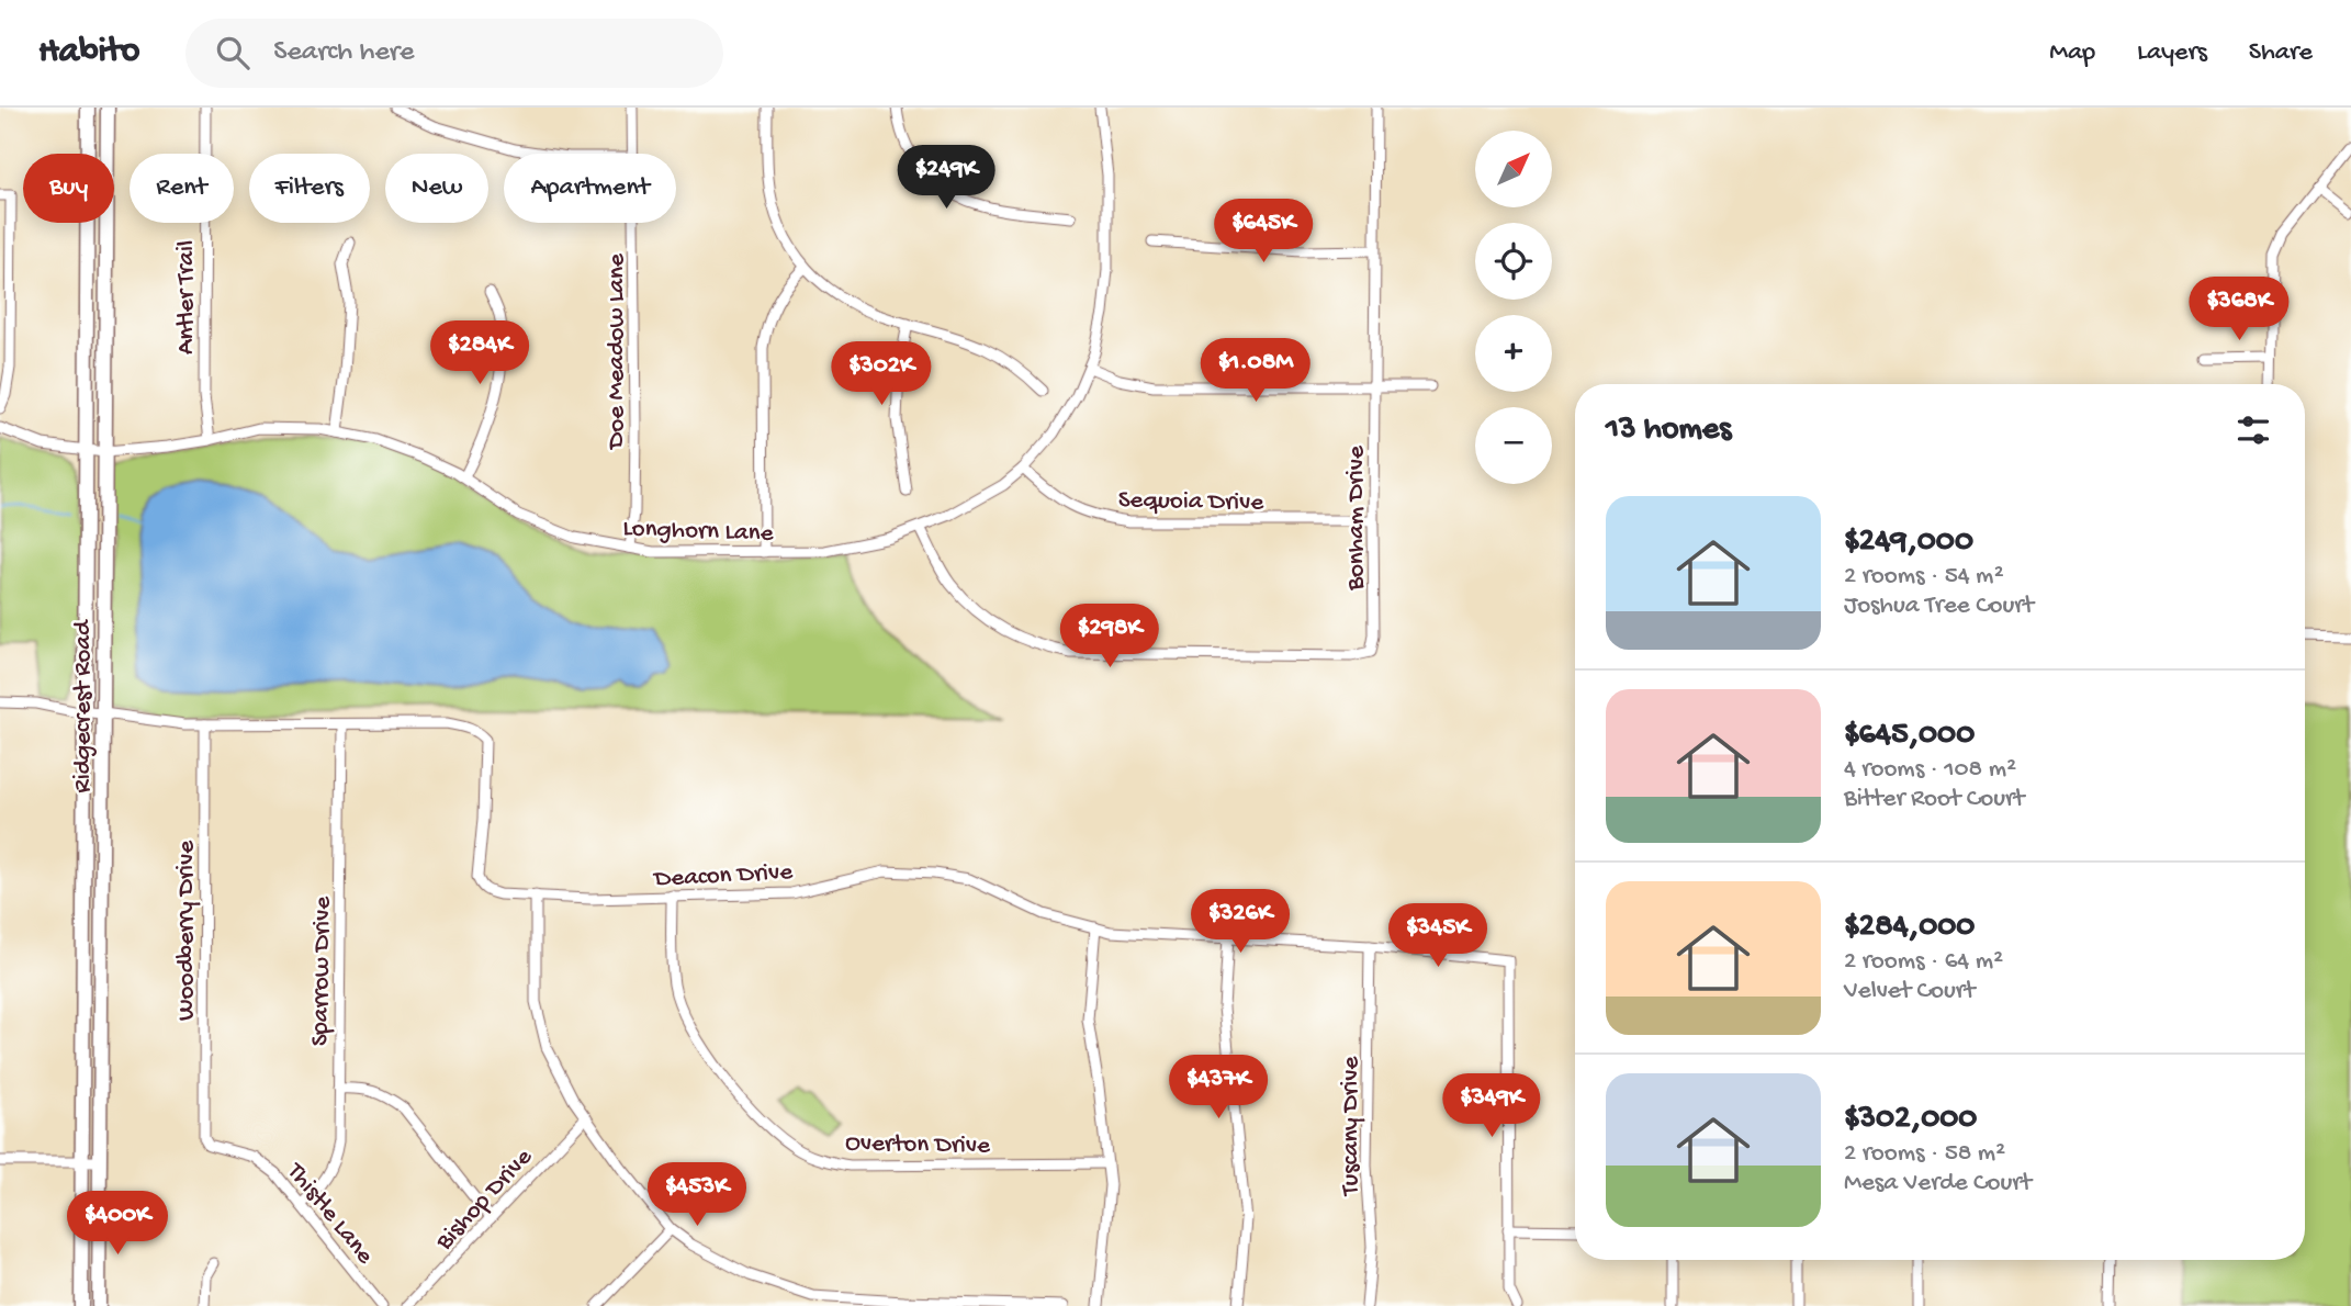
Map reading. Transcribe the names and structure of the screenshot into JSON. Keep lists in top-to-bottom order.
{
  "streets": {
    "main road": ["Ridgecrest Road"],
    "street": [
      "Antler Trail",
      "Doe Meadow Lane",
      "Sequoia Drive",
      "Bonham Drive",
      "Longhorn Lane",
      "Deacon Drive",
      "Woodberry Drive",
      "Sparrow Drive",
      "Tuscany Drive",
      "Overton Drive",
      "Bishop Drive",
      "Thistle Lane"
    ]
  },
  "crossings": [
    ["Antler Trail", "Longhorn Lane"],
    ["Doe Meadow Lane", "Longhorn Lane"],
    ["Sequoia Drive", "Bonham Drive"],
    ["Sequoia Drive", "Longhorn Lane"],
    ["Bonham Drive", "Longhorn Lane"],
    ["Longhorn Lane", "Ridgecrest Road"],
    ["Ridgecrest Road", "Deacon Drive"],
    ["Deacon Drive", "Woodberry Drive"],
    ["Deacon Drive", "Sparrow Drive"],
    ["Deacon Drive", "Tuscany Drive"],
    ["Deacon Drive", "Overton Drive"],
    ["Woodberry Drive", "Thistle Lane"],
    ["Sparrow Drive", "Thistle Lane"]
  ],
  "north": "top right",
  "page": {
    "header": "Habito",
    "search": "Search here",
    "nav": ["Map", "Layers", "Share"],
    "map_buttons": ["+", "−"],
    "price": [
      "$249K",
      "$645K",
      "$368K",
      "$284K",
      "$1.08M",
      "$302K",
      "$298K",
      "$326K",
      "$345K",
      "$437K",
      "$349K",
      "$453K",
      "$400K"
    ],
    "chip": [
      "Buy",
      "Rent",
      "Filters",
      "New",
      "Apartment"
    ],
    "heading": "13 homes",
    "list": [
      {
        "name": "$249,000",
        "note": "2 rooms · 54 m² · Joshua Tree Court"
      },
      {
        "name": "$645,000",
        "note": "4 rooms · 108 m² · Bitter Root Court"
      },
      {
        "name": "$284,000",
        "note": "2 rooms · 64 m² · Velvet Court"
      },
      {
        "name": "$302,000",
        "note": "2 rooms · 58 m² · Mesa Verde Court"
      }
    ]
  }
}
